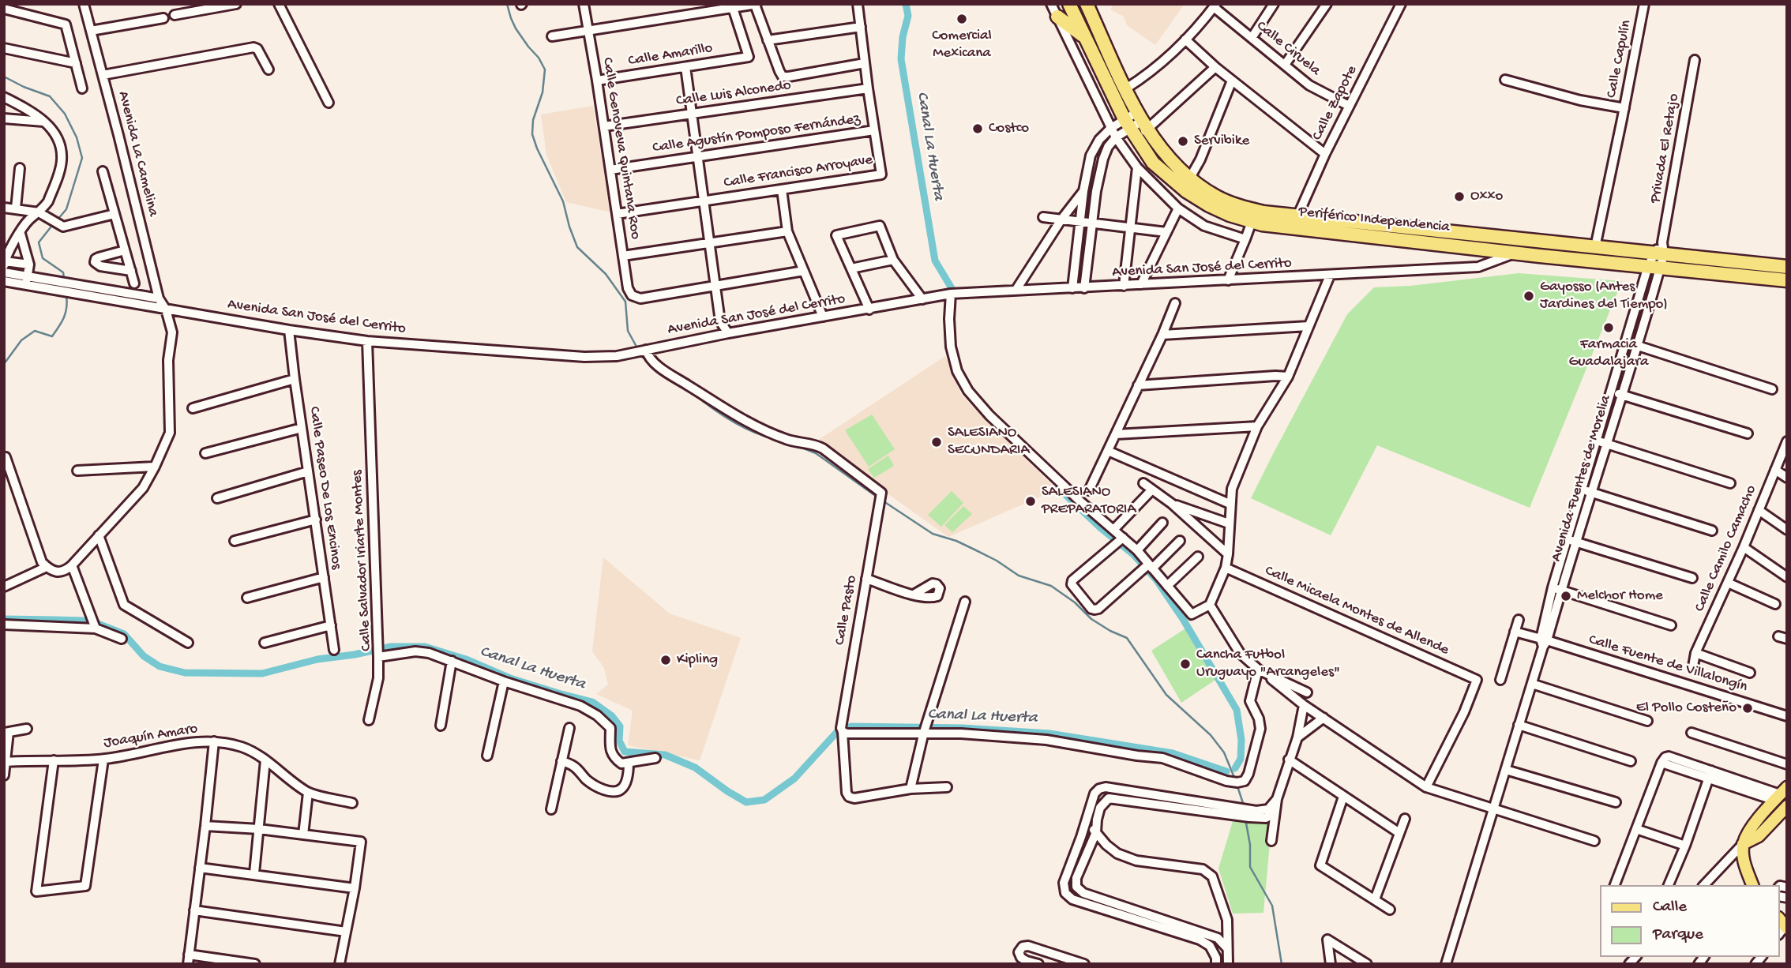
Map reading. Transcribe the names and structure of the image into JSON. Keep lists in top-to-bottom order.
{
  "streets": {
    "highway": ["Periférico Independencia"],
    "street": [
      "Calle Ciruela",
      "Calle Amarillo",
      "Calle Capulín",
      "Calle Luis Alconedo",
      "Calle Zapote",
      "Calle Agustín Pomposo Fernández",
      "Calle Genoveva Quintana Roo",
      "Privada El Retajo",
      "Avenida La Camelina",
      "Calle Francisco Arroyave",
      "Avenida San José del Cerrito",
      "Avenida Fuentes de Morelia",
      "Calle Paseo De Los Encinos",
      "Calle Camilo Camacho",
      "Calle Salvador Iriarte Montes",
      "Calle Pasto",
      "Calle Micaela Montes de Allende",
      "Calle Fuente de Villalongín",
      "Joaquín Amaro"
    ]
  },
  "crossings": [
    ["Calle Ciruela", "Calle Zapote"],
    ["Calle Amarillo", "Calle Genoveva Quintana Roo"],
    ["Calle Capulín", "Periférico Independencia"],
    ["Calle Luis Alconedo", "Calle Genoveva Quintana Roo"],
    ["Calle Luis Alconedo", "Calle Francisco Arroyave"],
    ["Calle Zapote", "Periférico Independencia"],
    ["Calle Agustín Pomposo Fernández", "Calle Genoveva Quintana Roo"],
    ["Calle Agustín Pomposo Fernández", "Calle Francisco Arroyave"],
    ["Calle Genoveva Quintana Roo", "Calle Francisco Arroyave"],
    ["Privada El Retajo", "Periférico Independencia"],
    ["Privada El Retajo", "Avenida Fuentes de Morelia"],
    ["Avenida La Camelina", "Avenida San José del Cerrito"],
    ["Periférico Independencia", "Avenida San José del Cerrito"],
    ["Periférico Independencia", "Avenida Fuentes de Morelia"],
    ["Avenida San José del Cerrito", "Calle Paseo De Los Encinos"],
    ["Avenida San José del Cerrito", "Calle Salvador Iriarte Montes"],
    ["Avenida San José del Cerrito", "Calle Pasto"],
    ["Avenida Fuentes de Morelia", "Calle Fuente de Villalongín"]
  ],
  "water": ["Canal La Huerta"],
  "places": [
    "Comercial Mexicana",
    "Costco",
    "Servibike",
    "Oxxo",
    "Gayosso (Antes Jardines del Tiempo)",
    "Farmacia Guadalajara",
    "SALESIANO SECUNDARIA",
    "SALESIANO PREPARATORIA",
    "Melchor Home",
    "Kipling",
    "Cancha Futbol Uruguayo \"Arcangeles\"",
    "El Pollo Costeño"
  ],
  "legend": ["Calle", "Parque"]
}
